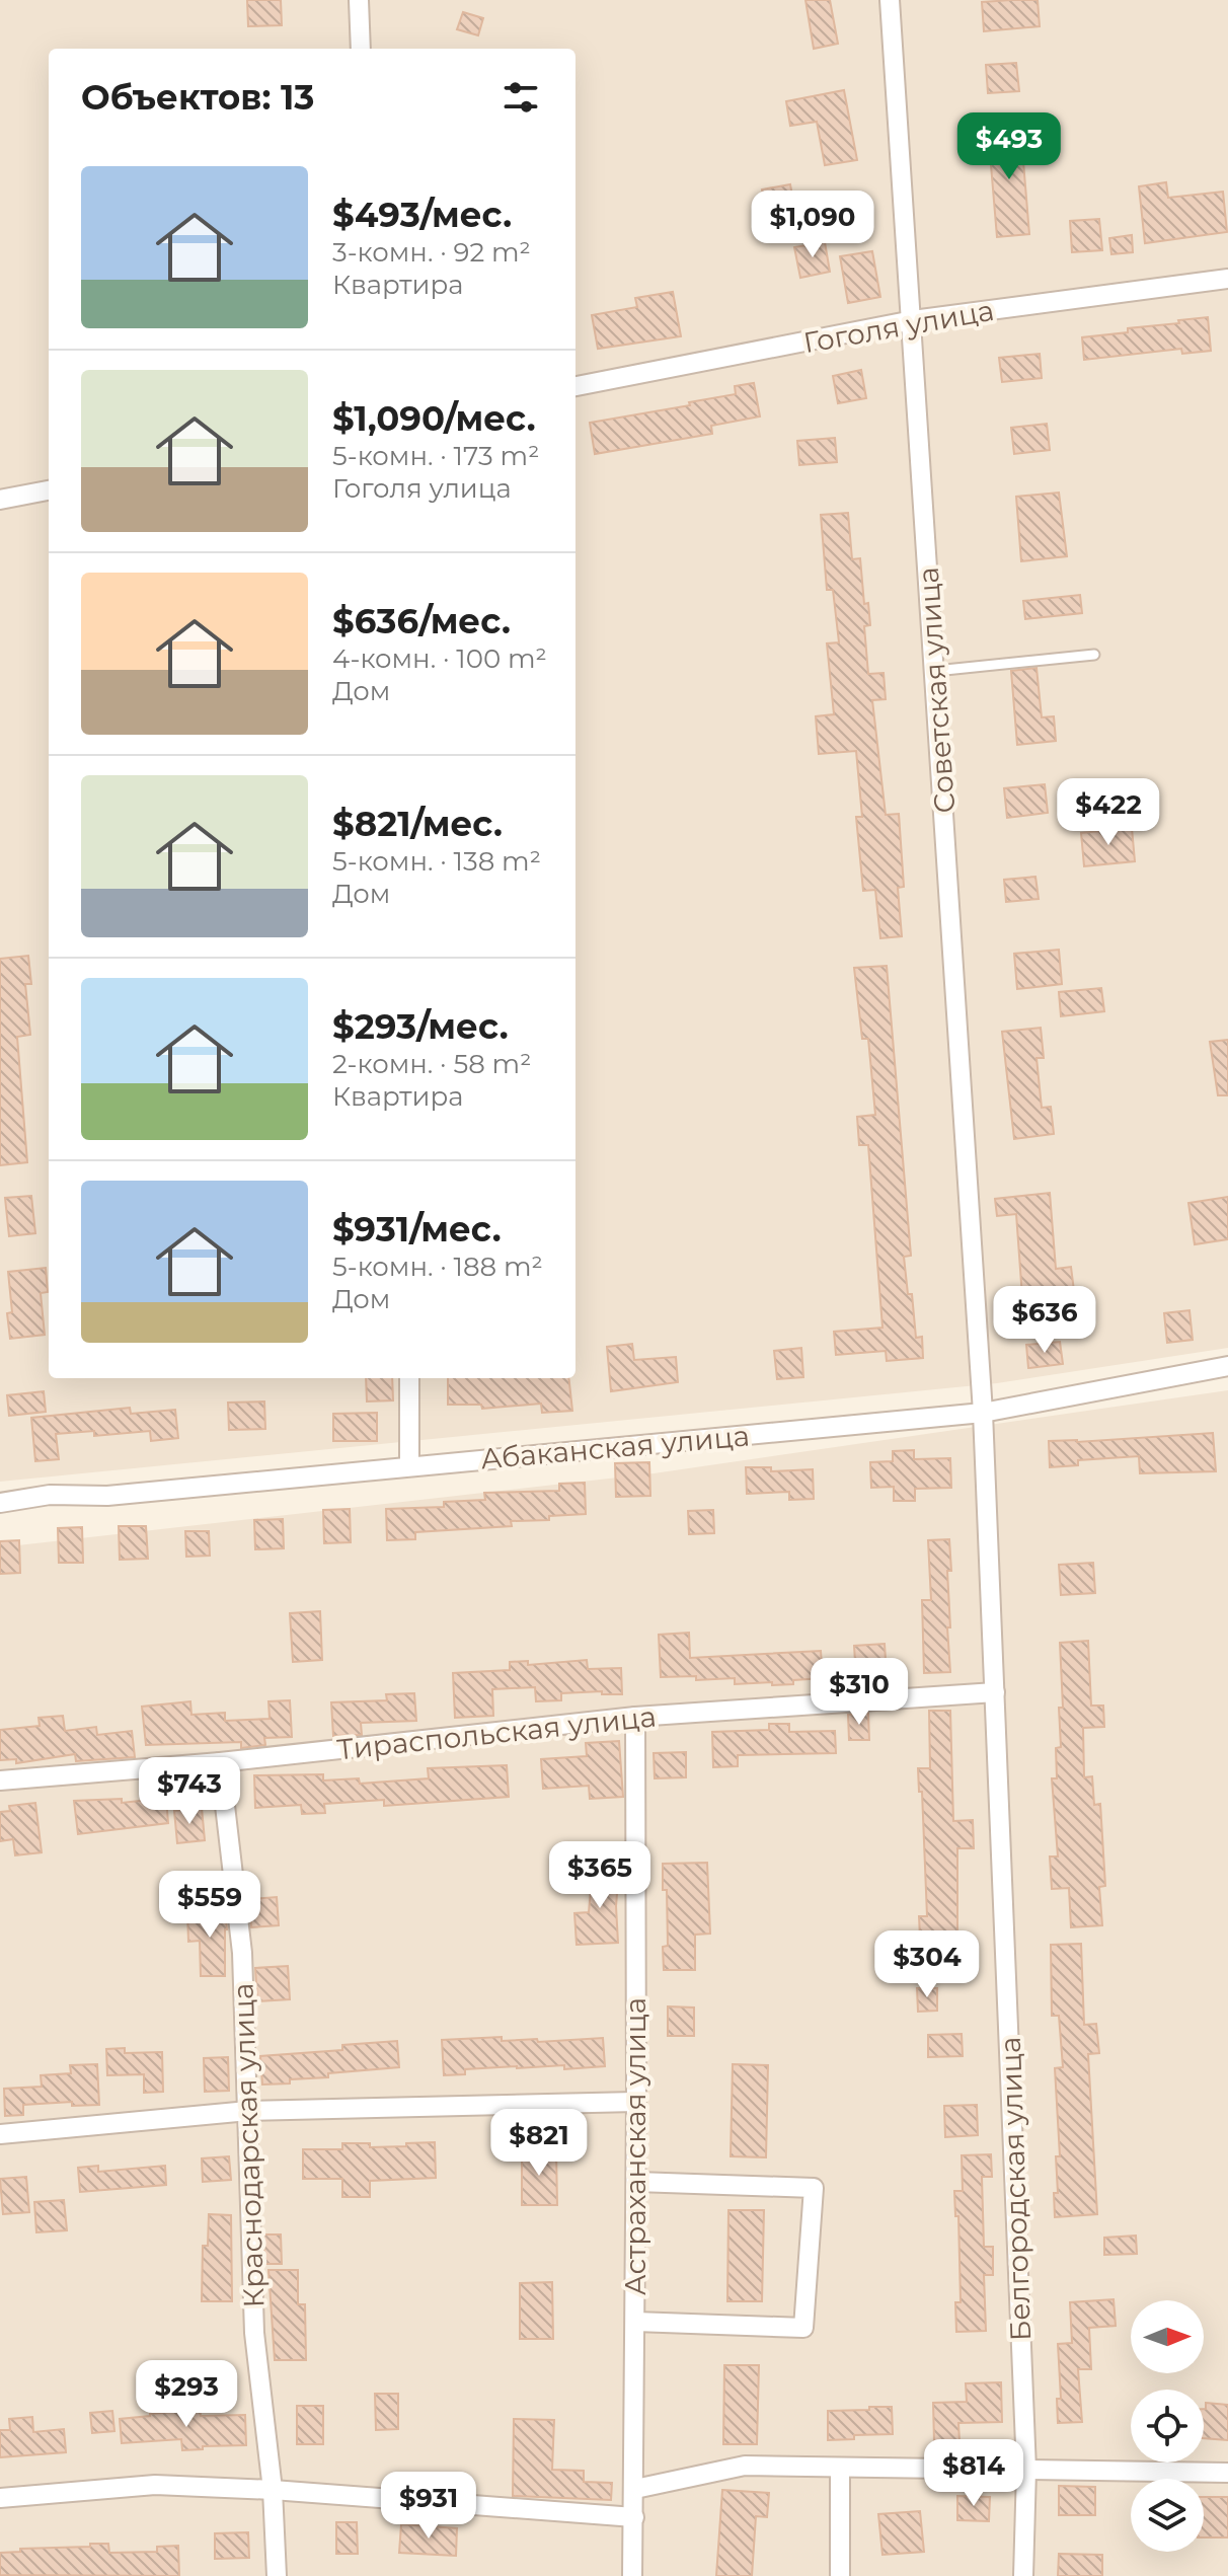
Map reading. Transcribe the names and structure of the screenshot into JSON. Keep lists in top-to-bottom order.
{
  "streets": {
    "street": [
      "Гоголя улица",
      "Советская улица",
      "Абаканская улица",
      "Тираспольская улица",
      "Краснодарская улица",
      "Астраханская улица",
      "Белгородская улица"
    ]
  },
  "crossings": [
    ["Гоголя улица", "Советская улица"],
    ["Советская улица", "Абаканская улица"],
    ["Советская улица", "Белгородская улица"],
    ["Абаканская улица", "Белгородская улица"],
    ["Тираспольская улица", "Краснодарская улица"],
    ["Тираспольская улица", "Астраханская улица"],
    ["Тираспольская улица", "Белгородская улица"]
  ],
  "north": "right",
  "page": {
    "heading": "Объектов: 13",
    "price": [
      "$493",
      "$1,090",
      "$422",
      "$636",
      "$310",
      "$743",
      "$365",
      "$559",
      "$304",
      "$821",
      "$293",
      "$814",
      "$931"
    ],
    "list": [
      {
        "name": "$493/мес.",
        "note": "3-комн. · 92 m² · Квартира"
      },
      {
        "name": "$1,090/мес.",
        "note": "5-комн. · 173 m² · Гоголя улица"
      },
      {
        "name": "$636/мес.",
        "note": "4-комн. · 100 m² · Дом"
      },
      {
        "name": "$821/мес.",
        "note": "5-комн. · 138 m² · Дом"
      },
      {
        "name": "$293/мес.",
        "note": "2-комн. · 58 m² · Квартира"
      },
      {
        "name": "$931/мес.",
        "note": "5-комн. · 188 m² · Дом"
      }
    ]
  }
}
